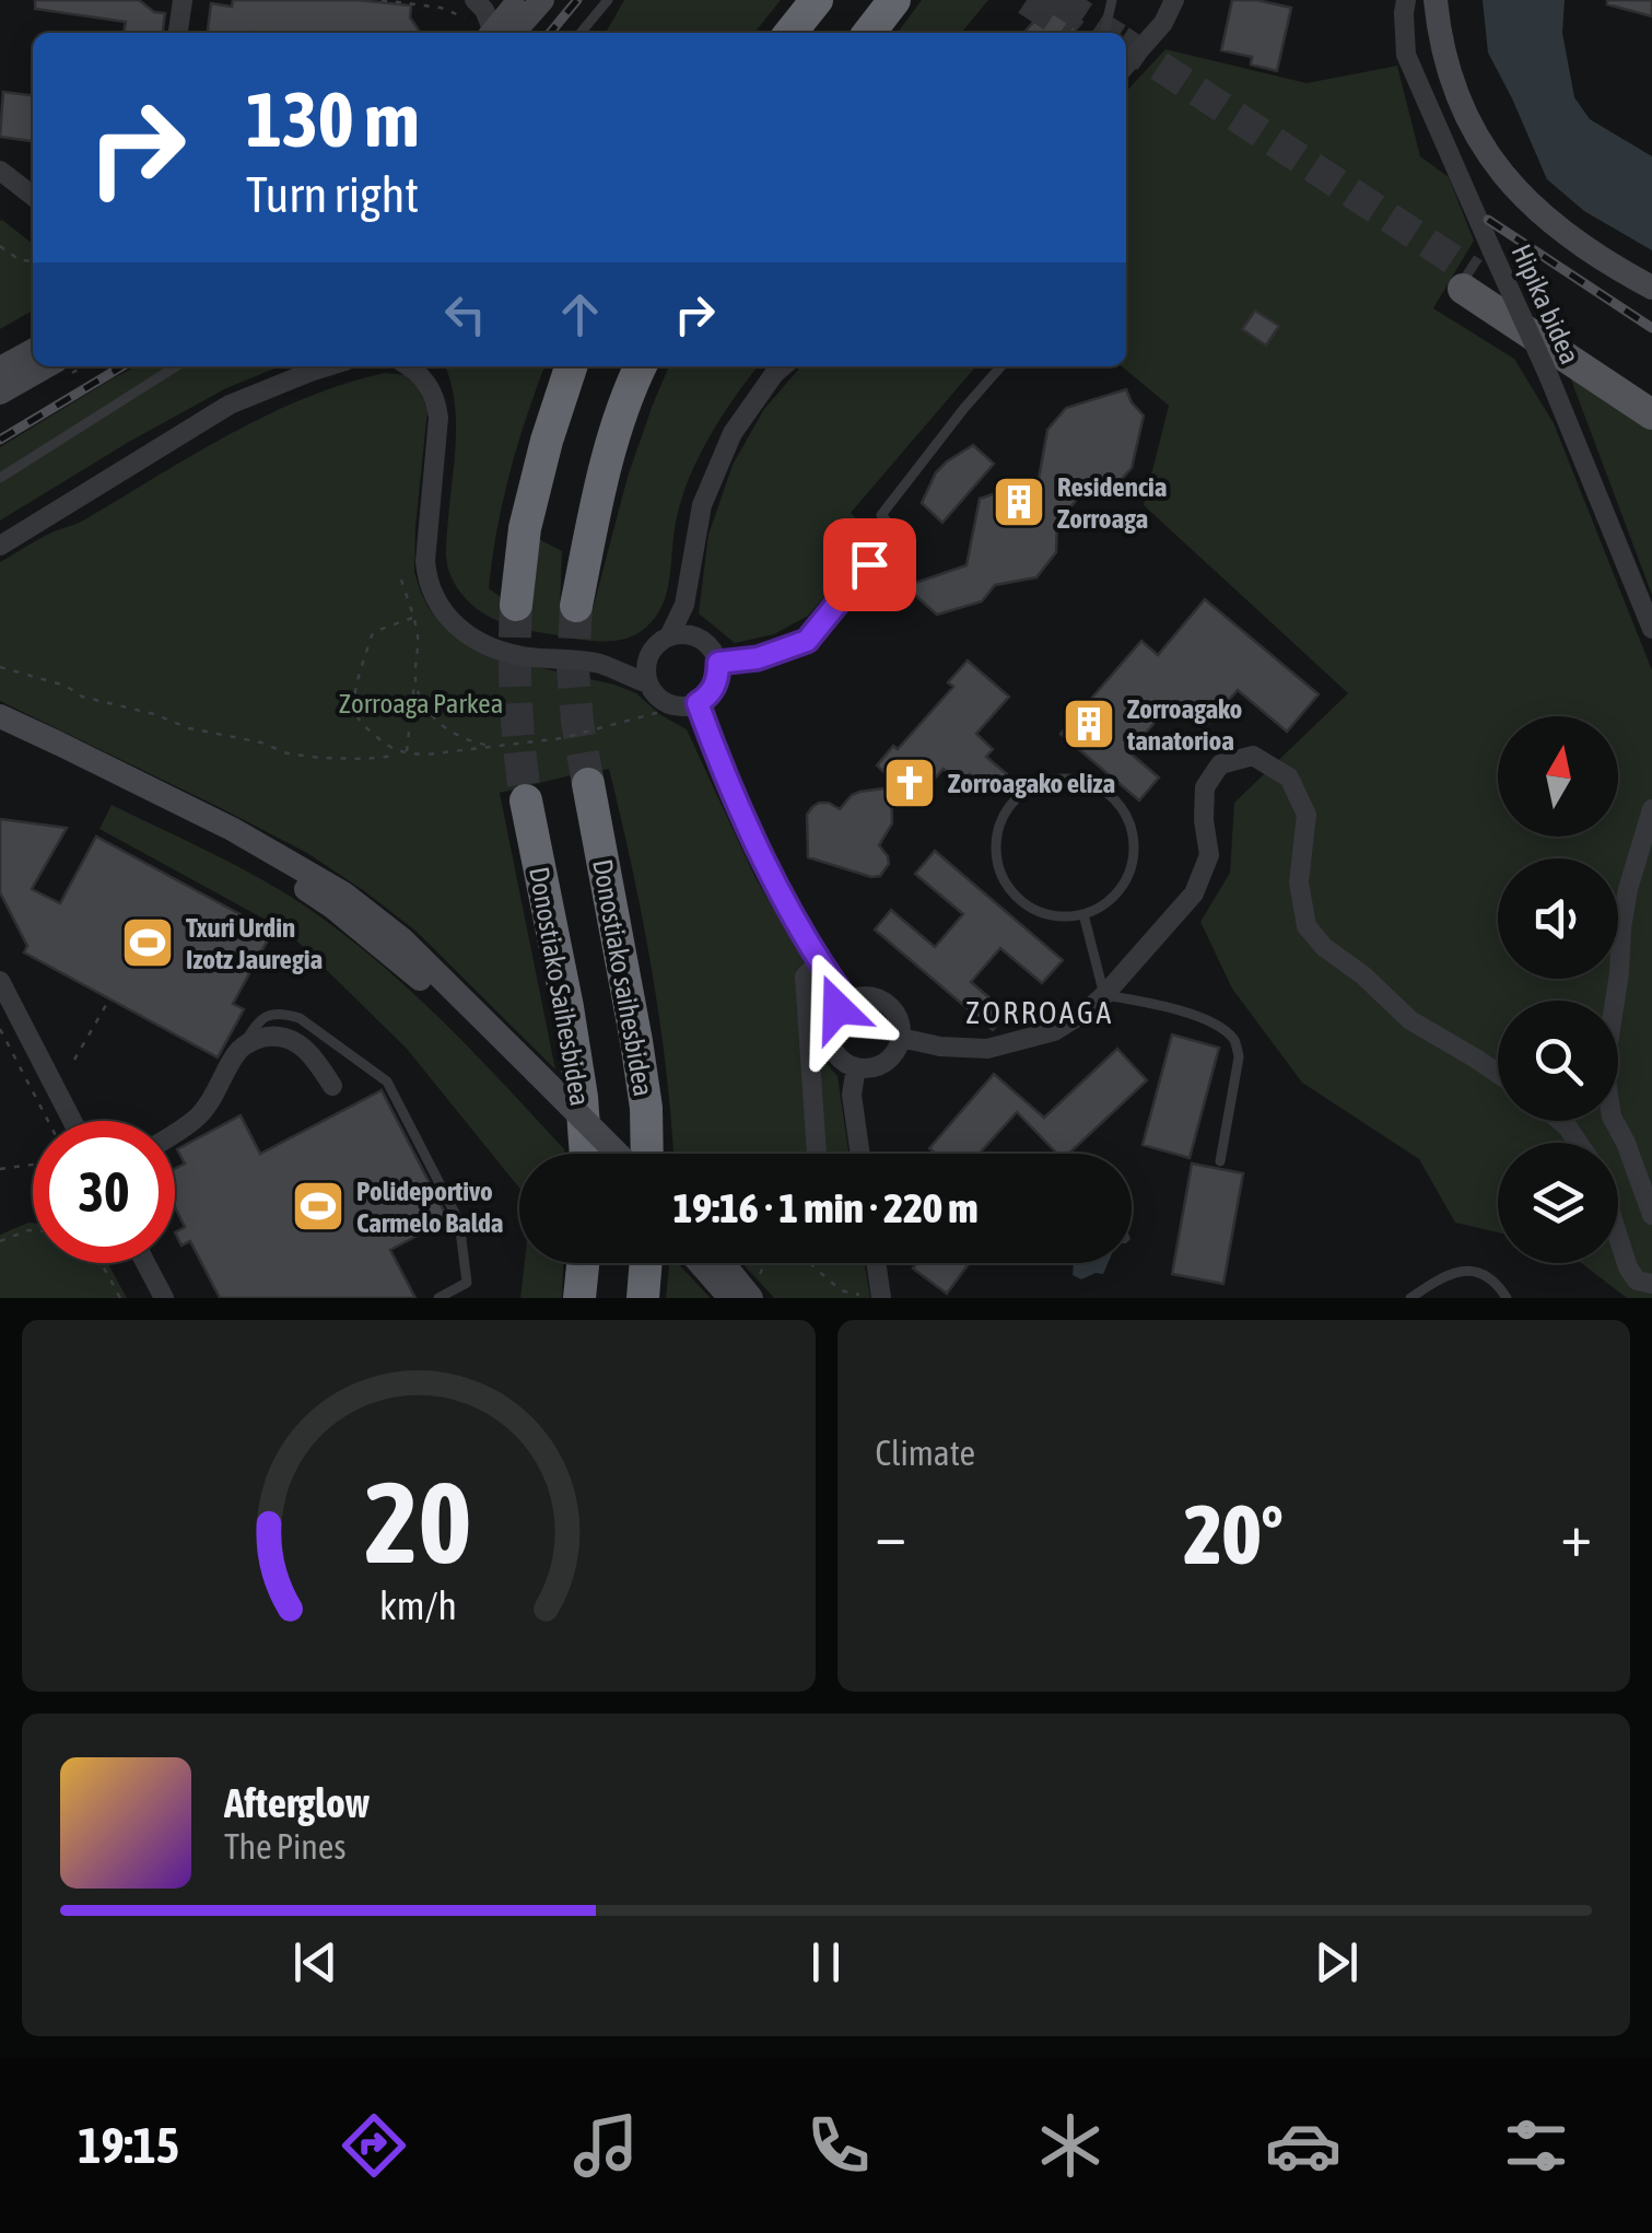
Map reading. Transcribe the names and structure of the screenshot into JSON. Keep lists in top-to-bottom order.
{
  "streets": {
    "highway": ["Donostiako saihesbidea", "Donostiako Saihesbidea"],
    "street": ["Hipika bidea"]
  },
  "districts": ["ZORROAGA"],
  "parks": ["Zorroaga Parkea"],
  "places": {
    "building": ["Residencia Zorroaga", "Zorroagako tanatorioa"],
    "church": ["Zorroagako eliza"],
    "sports": ["Txuri Urdin Izotz Jauregia", "Polideportivo Carmelo Balda"]
  },
  "north": "top",
  "page": {
    "turn": ["130 m", "Turn right"],
    "limit": "30",
    "trip": "19:16 · 1 min · 220 m",
    "tile": "Climate",
    "heat": ["−", "20°", "+"],
    "song": ["Afterglow", "The Pines"],
    "tabs": "19:15",
    "gauge": ["20", "km/h"]
  }
}
